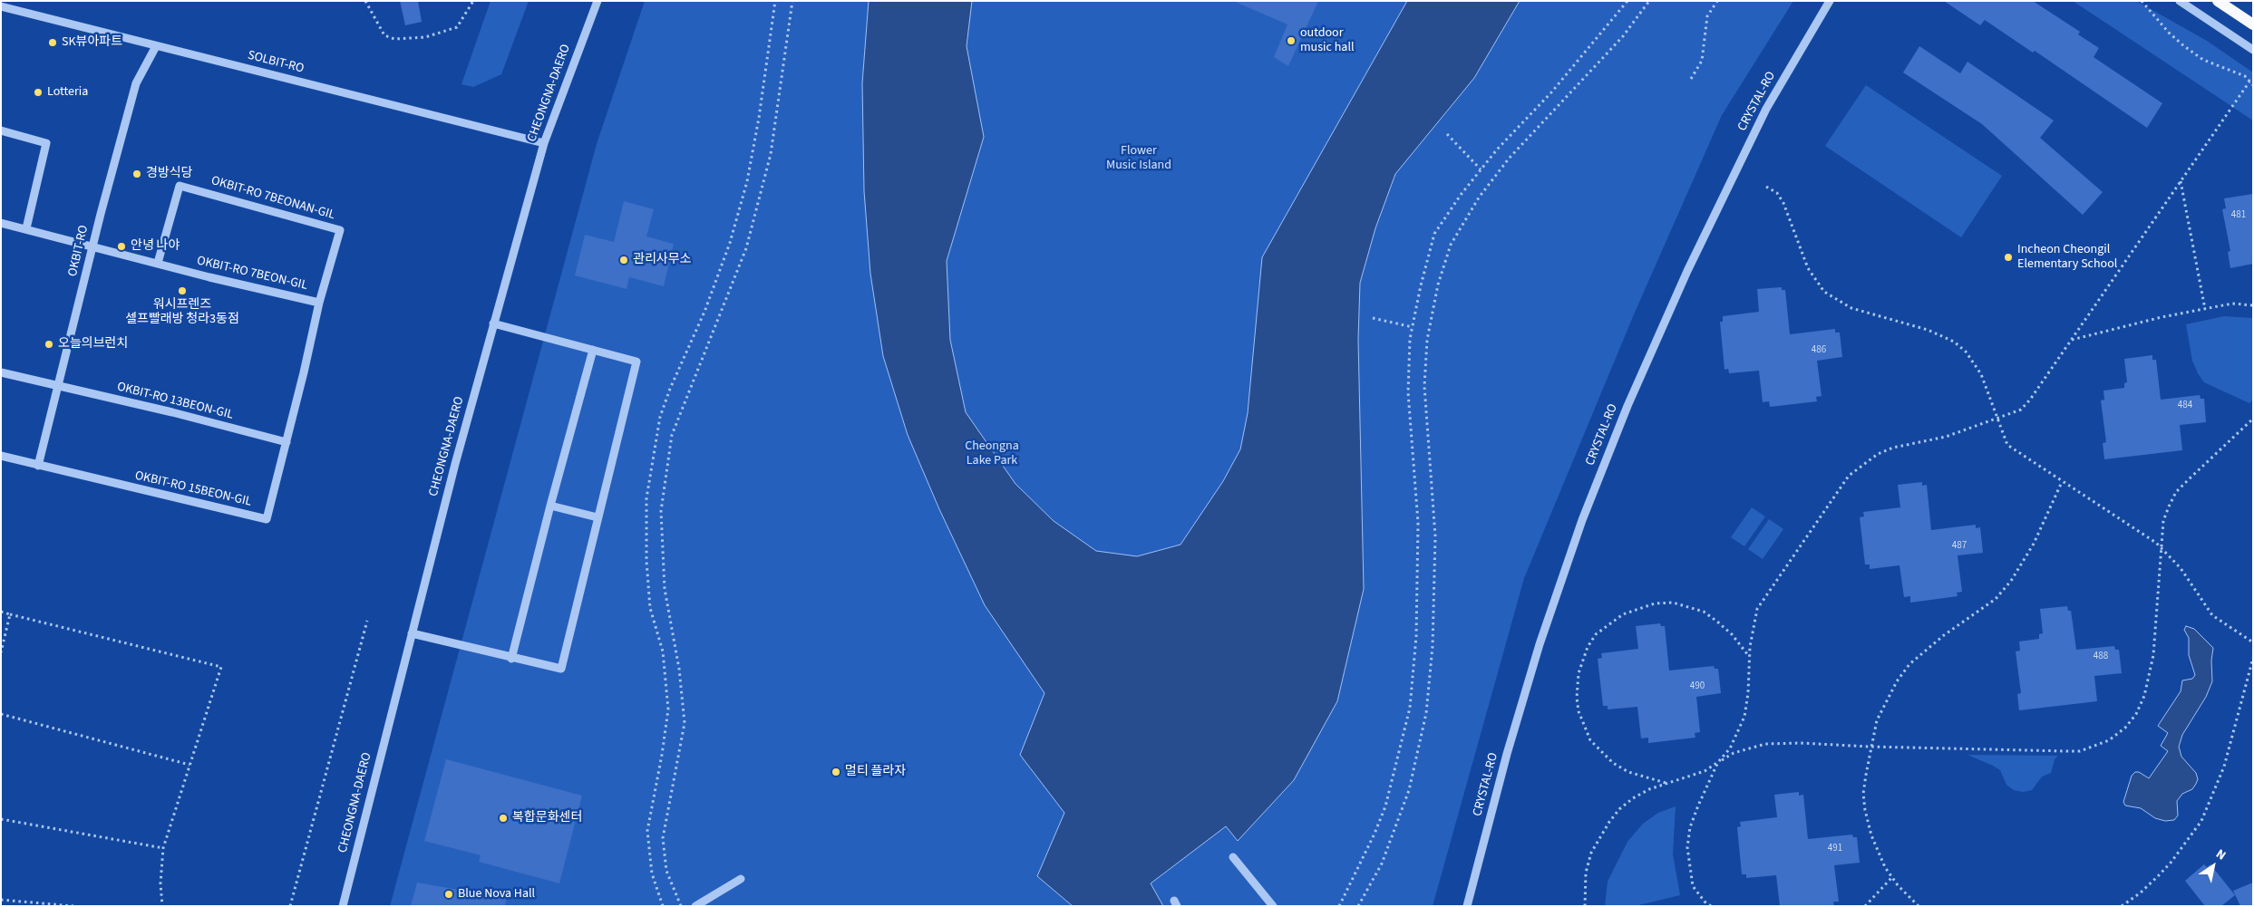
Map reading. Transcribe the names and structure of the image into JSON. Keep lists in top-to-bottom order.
{
  "streets": {
    "street": [
      "SOLBIT-RO",
      "CHEONGNA-DAERO",
      "CRYSTAL-RO",
      "OKBIT-RO 7BEONAN-GIL",
      "OKBIT-RO",
      "OKBIT-RO 7BEON-GIL",
      "OKBIT-RO 13BEON-GIL",
      "OKBIT-RO 15BEON-GIL"
    ]
  },
  "crossings": [
    ["SOLBIT-RO", "CHEONGNA-DAERO"],
    ["SOLBIT-RO", "OKBIT-RO"],
    ["OKBIT-RO 7BEONAN-GIL", "OKBIT-RO 7BEON-GIL"],
    ["OKBIT-RO", "OKBIT-RO 7BEON-GIL"],
    ["OKBIT-RO", "OKBIT-RO 13BEON-GIL"],
    ["OKBIT-RO", "OKBIT-RO 15BEON-GIL"],
    ["OKBIT-RO 7BEON-GIL", "OKBIT-RO 13BEON-GIL"],
    ["OKBIT-RO 7BEON-GIL", "OKBIT-RO 15BEON-GIL"],
    ["OKBIT-RO 13BEON-GIL", "OKBIT-RO 15BEON-GIL"]
  ],
  "parks": ["Flower Music Island", "Cheongna Lake Park"],
  "places": [
    "outdoor music hall",
    "SK뷰아파트",
    "Lotteria",
    "경방식당",
    "안녕 나야",
    "Incheon Cheongil Elementary School",
    "관리사무소",
    "워시프렌즈 셀프빨래방 청라3동점",
    "오늘의브런치",
    "멀티 플라자",
    "복합문화센터",
    "Blue Nova Hall"
  ],
  "house_numbers": [
    "481",
    "486",
    "484",
    "487",
    "488",
    "490",
    "491"
  ],
  "north": "top right"
}
